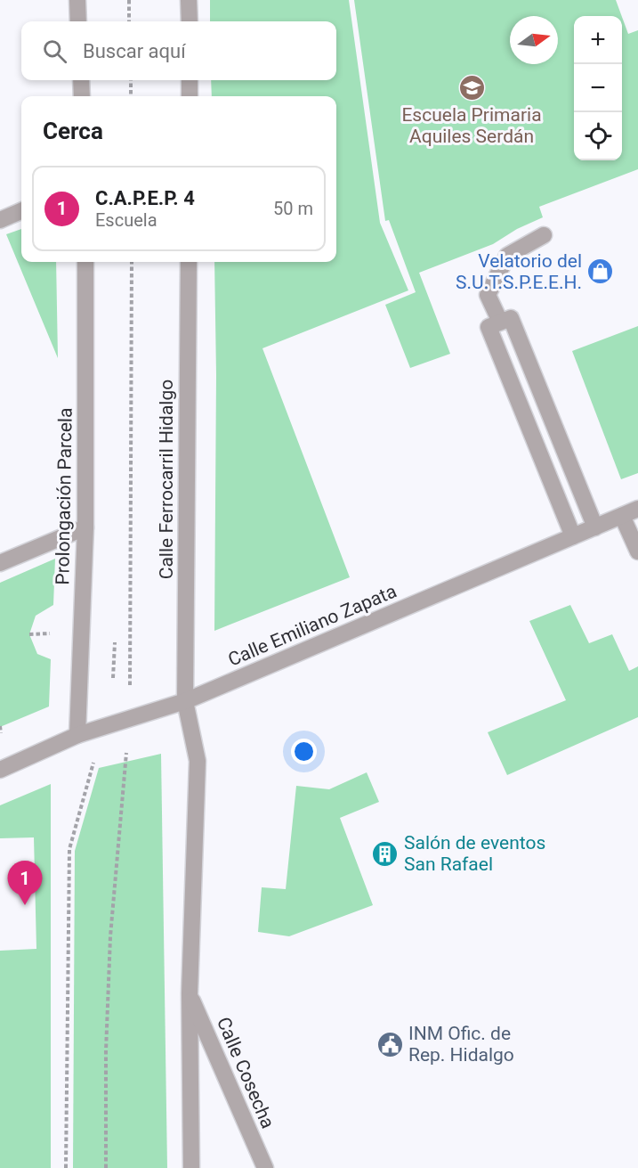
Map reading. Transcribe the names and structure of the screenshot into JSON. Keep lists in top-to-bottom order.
{
  "streets": {
    "street": [
      "Calle Ferrocarril Hidalgo",
      "Prolongación Parcela",
      "Calle Emiliano Zapata",
      "Calle Cosecha"
    ]
  },
  "crossings": [
    ["Calle Ferrocarril Hidalgo", "Calle Emiliano Zapata"],
    ["Calle Ferrocarril Hidalgo", "Calle Cosecha"],
    ["Prolongación Parcela", "Calle Emiliano Zapata"]
  ],
  "places": {
    "school or university": ["Escuela Primaria Aquiles Serdán"],
    "shop": ["Velatorio del S.U.T.S.P.E.E.H."],
    "building": ["Salón de eventos San Rafael"],
    "public building": ["INM Ofic. de Rep. Hidalgo"]
  },
  "north": "right",
  "page": {
    "map_buttons": ["+", "−"],
    "search": "Buscar aquí",
    "heading": "Cerca",
    "list": [
      {
        "mark": "1",
        "name": "C.A.P.E.P. 4",
        "note": "Escuela",
        "value": "50 m"
      }
    ],
    "pins": "1"
  }
}
